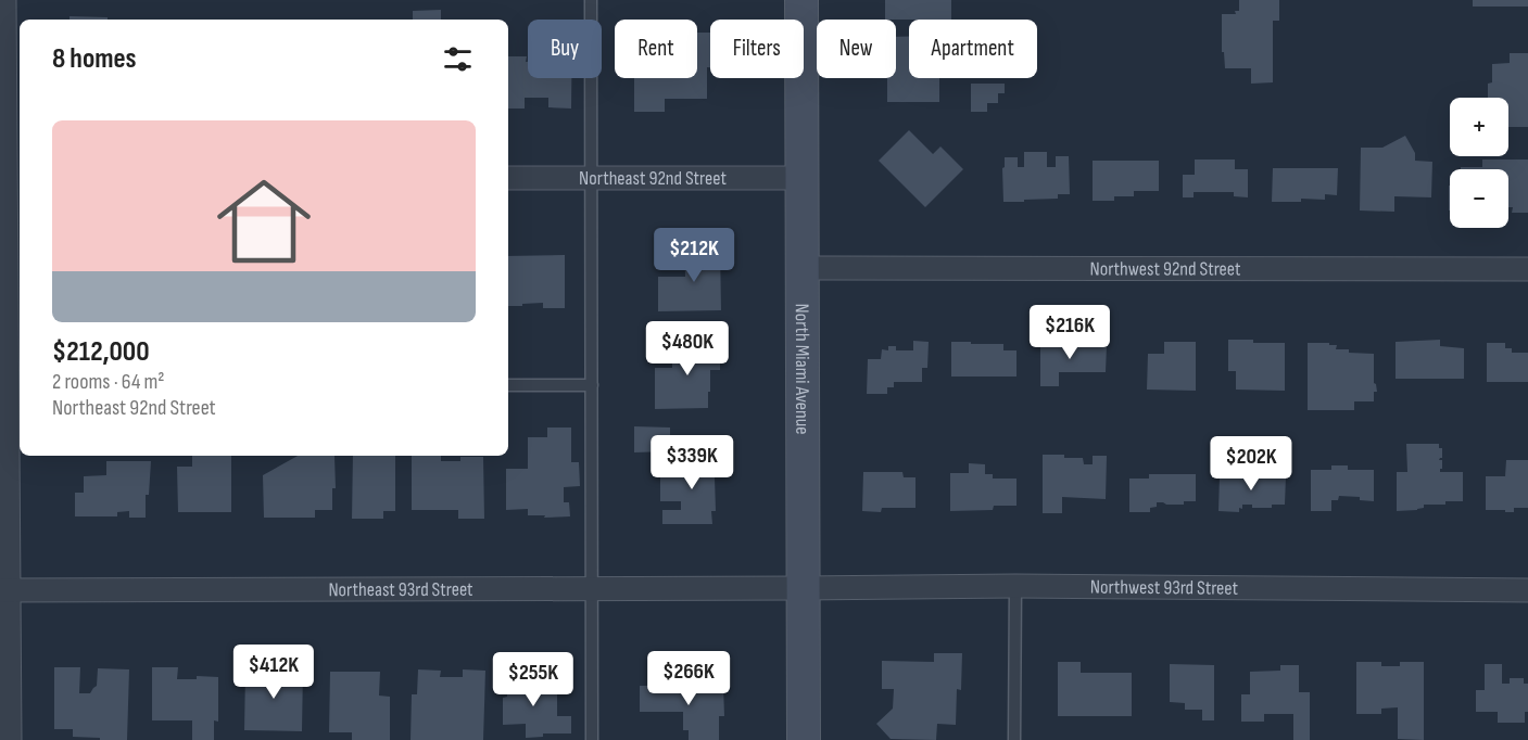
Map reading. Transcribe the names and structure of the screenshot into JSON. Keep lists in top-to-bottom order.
{
  "streets": {
    "main road": ["North Miami Avenue"],
    "street": [
      "Northeast 92nd Street",
      "Northwest 92nd Street",
      "Northwest 93rd Street",
      "Northeast 93rd Street"
    ]
  },
  "crossings": [
    ["Northeast 92nd Street", "North Miami Avenue"],
    ["Northwest 92nd Street", "North Miami Avenue"],
    ["North Miami Avenue", "Northwest 93rd Street"],
    ["North Miami Avenue", "Northeast 93rd Street"],
    ["Northwest 93rd Street", "Northeast 93rd Street"]
  ],
  "page": {
    "chip": [
      "Buy",
      "Rent",
      "Filters",
      "New",
      "Apartment"
    ],
    "heading": "8 homes",
    "map_buttons": ["+", "−"],
    "list": [
      {
        "name": "$212,000",
        "note": "2 rooms · 64 m² · Northeast 92nd Street"
      }
    ],
    "price": [
      "$212K",
      "$216K",
      "$480K",
      "$339K",
      "$202K",
      "$412K",
      "$266K",
      "$255K"
    ]
  }
}
